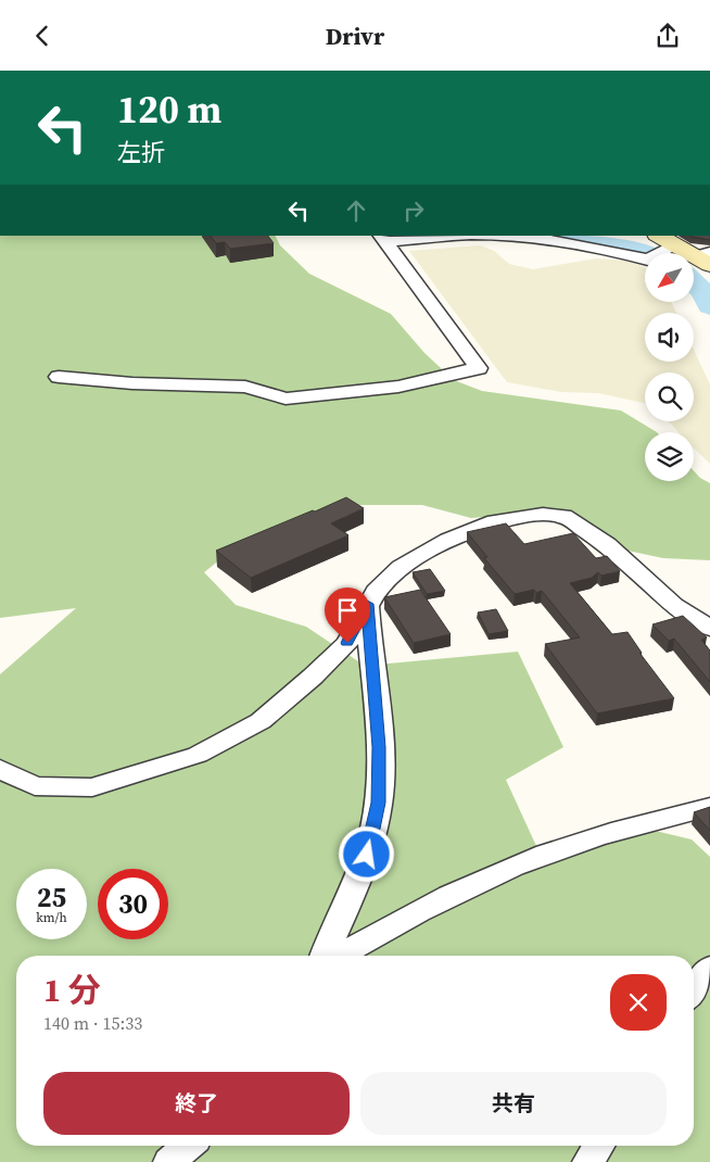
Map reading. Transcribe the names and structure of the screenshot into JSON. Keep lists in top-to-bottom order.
{
  "north": "bottom left",
  "page": {
    "header": "Drivr",
    "turn": ["120 m", "左折"],
    "speed": "25 km/h",
    "limit": "30",
    "heading": ["1 分", "140 m · 15:33"],
    "buttons": ["終了", "共有"]
  }
}
